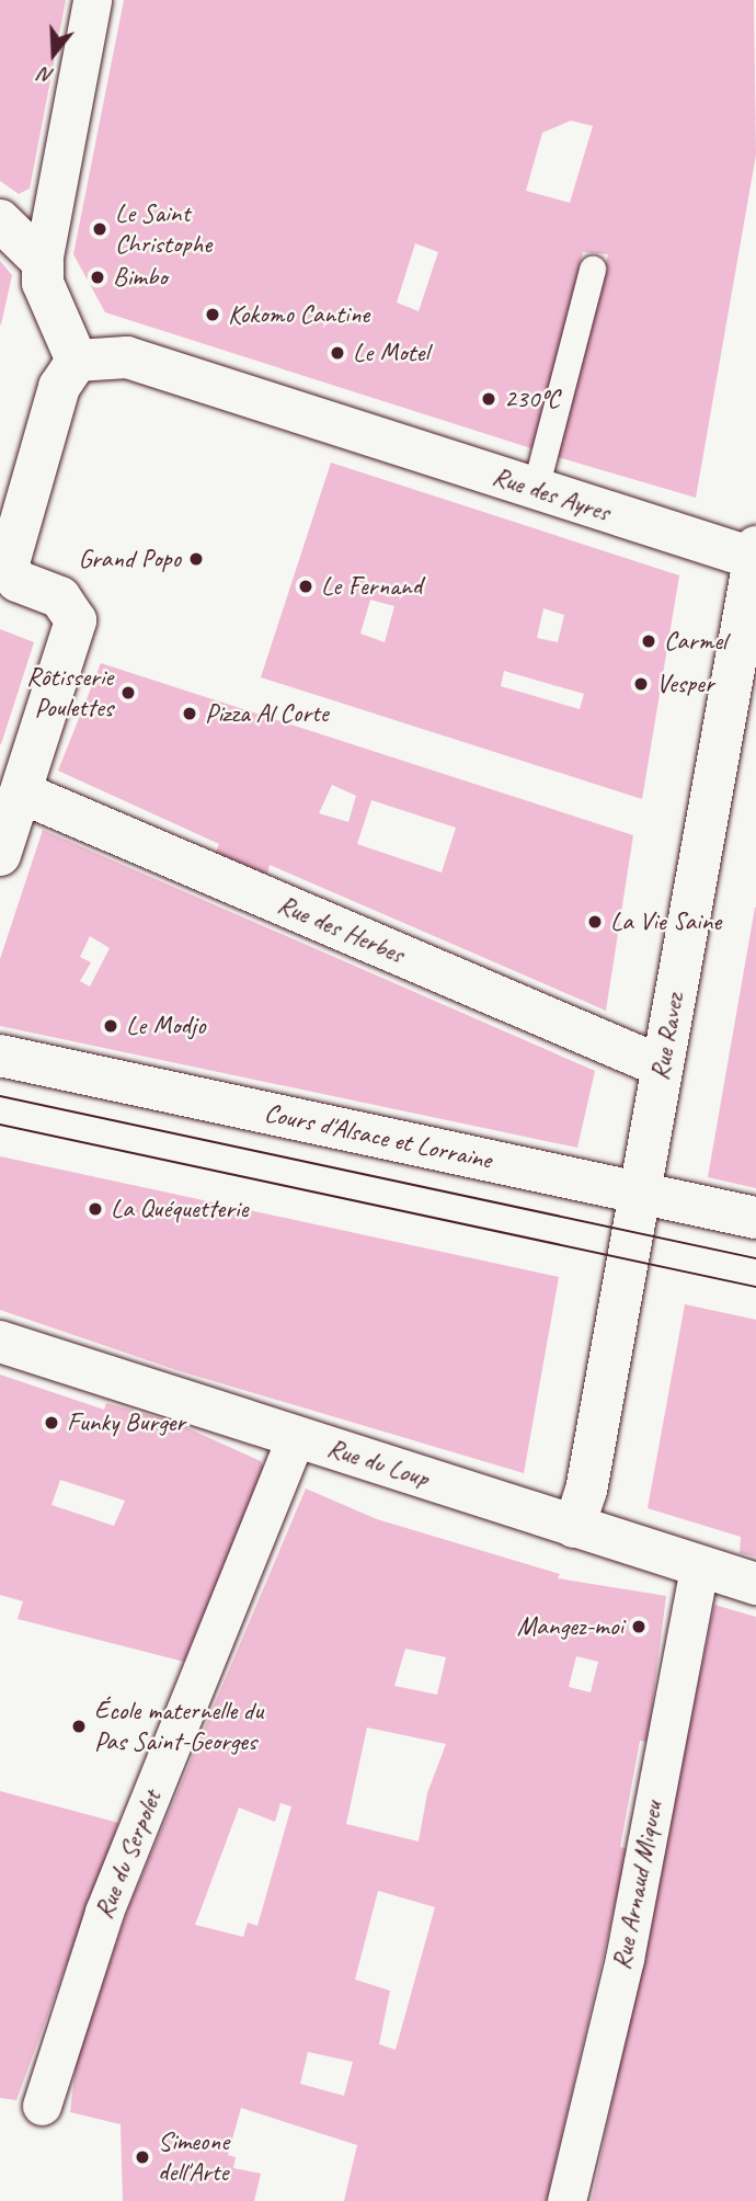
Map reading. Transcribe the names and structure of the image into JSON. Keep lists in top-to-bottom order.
{
  "streets": {
    "street": [
      "Rue des Ayres",
      "Rue des Herbes",
      "Rue Ravez",
      "Cours d'Alsace et Lorraine",
      "Rue du Loup",
      "Rue du Serpolet",
      "Rue Arnaud Miqueu"
    ]
  },
  "crossings": [
    ["Rue des Ayres", "Rue Ravez"],
    ["Rue des Herbes", "Rue Ravez"],
    ["Rue Ravez", "Cours d'Alsace et Lorraine"],
    ["Rue Ravez", "Rue du Loup"],
    ["Rue du Loup", "Rue du Serpolet"],
    ["Rue du Loup", "Rue Arnaud Miqueu"]
  ],
  "places": [
    "Le Saint Christophe",
    "Bimbo",
    "Kokomo Cantine",
    "Le Motel",
    "230ºC",
    "Grand Popo",
    "Le Fernand",
    "Carmel",
    "Vesper",
    "Rôtisserie Poulettes",
    "Pizza Al Corte",
    "La Vie Saine",
    "Le Modjo",
    "La Quéquetterie",
    "Funky Burger",
    "Mangez-moi",
    "École maternelle du Pas Saint-Georges",
    "Simeone dell'Arte"
  ],
  "north": "bottom"
}
